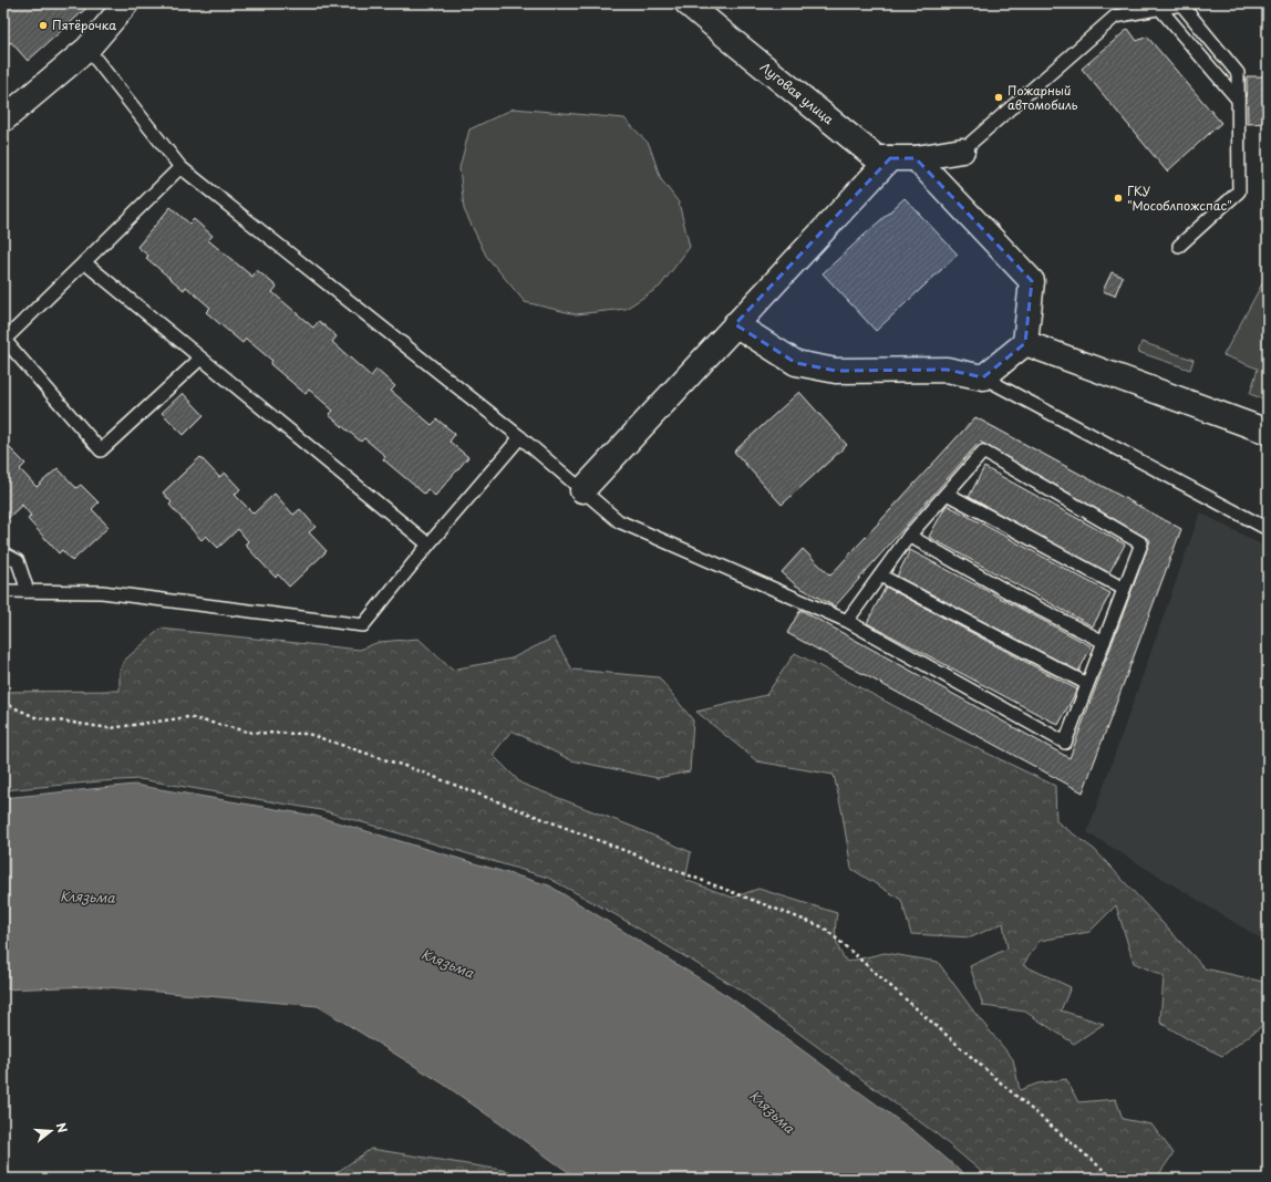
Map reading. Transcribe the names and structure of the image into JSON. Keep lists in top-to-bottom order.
{
  "streets": {
    "street": ["Луговая улица"]
  },
  "water": ["Клязьма"],
  "places": ["Пятёрочка", "Пожарный автомобиль", "ГКУ \"Мособлпожспас\""],
  "north": "right"
}
